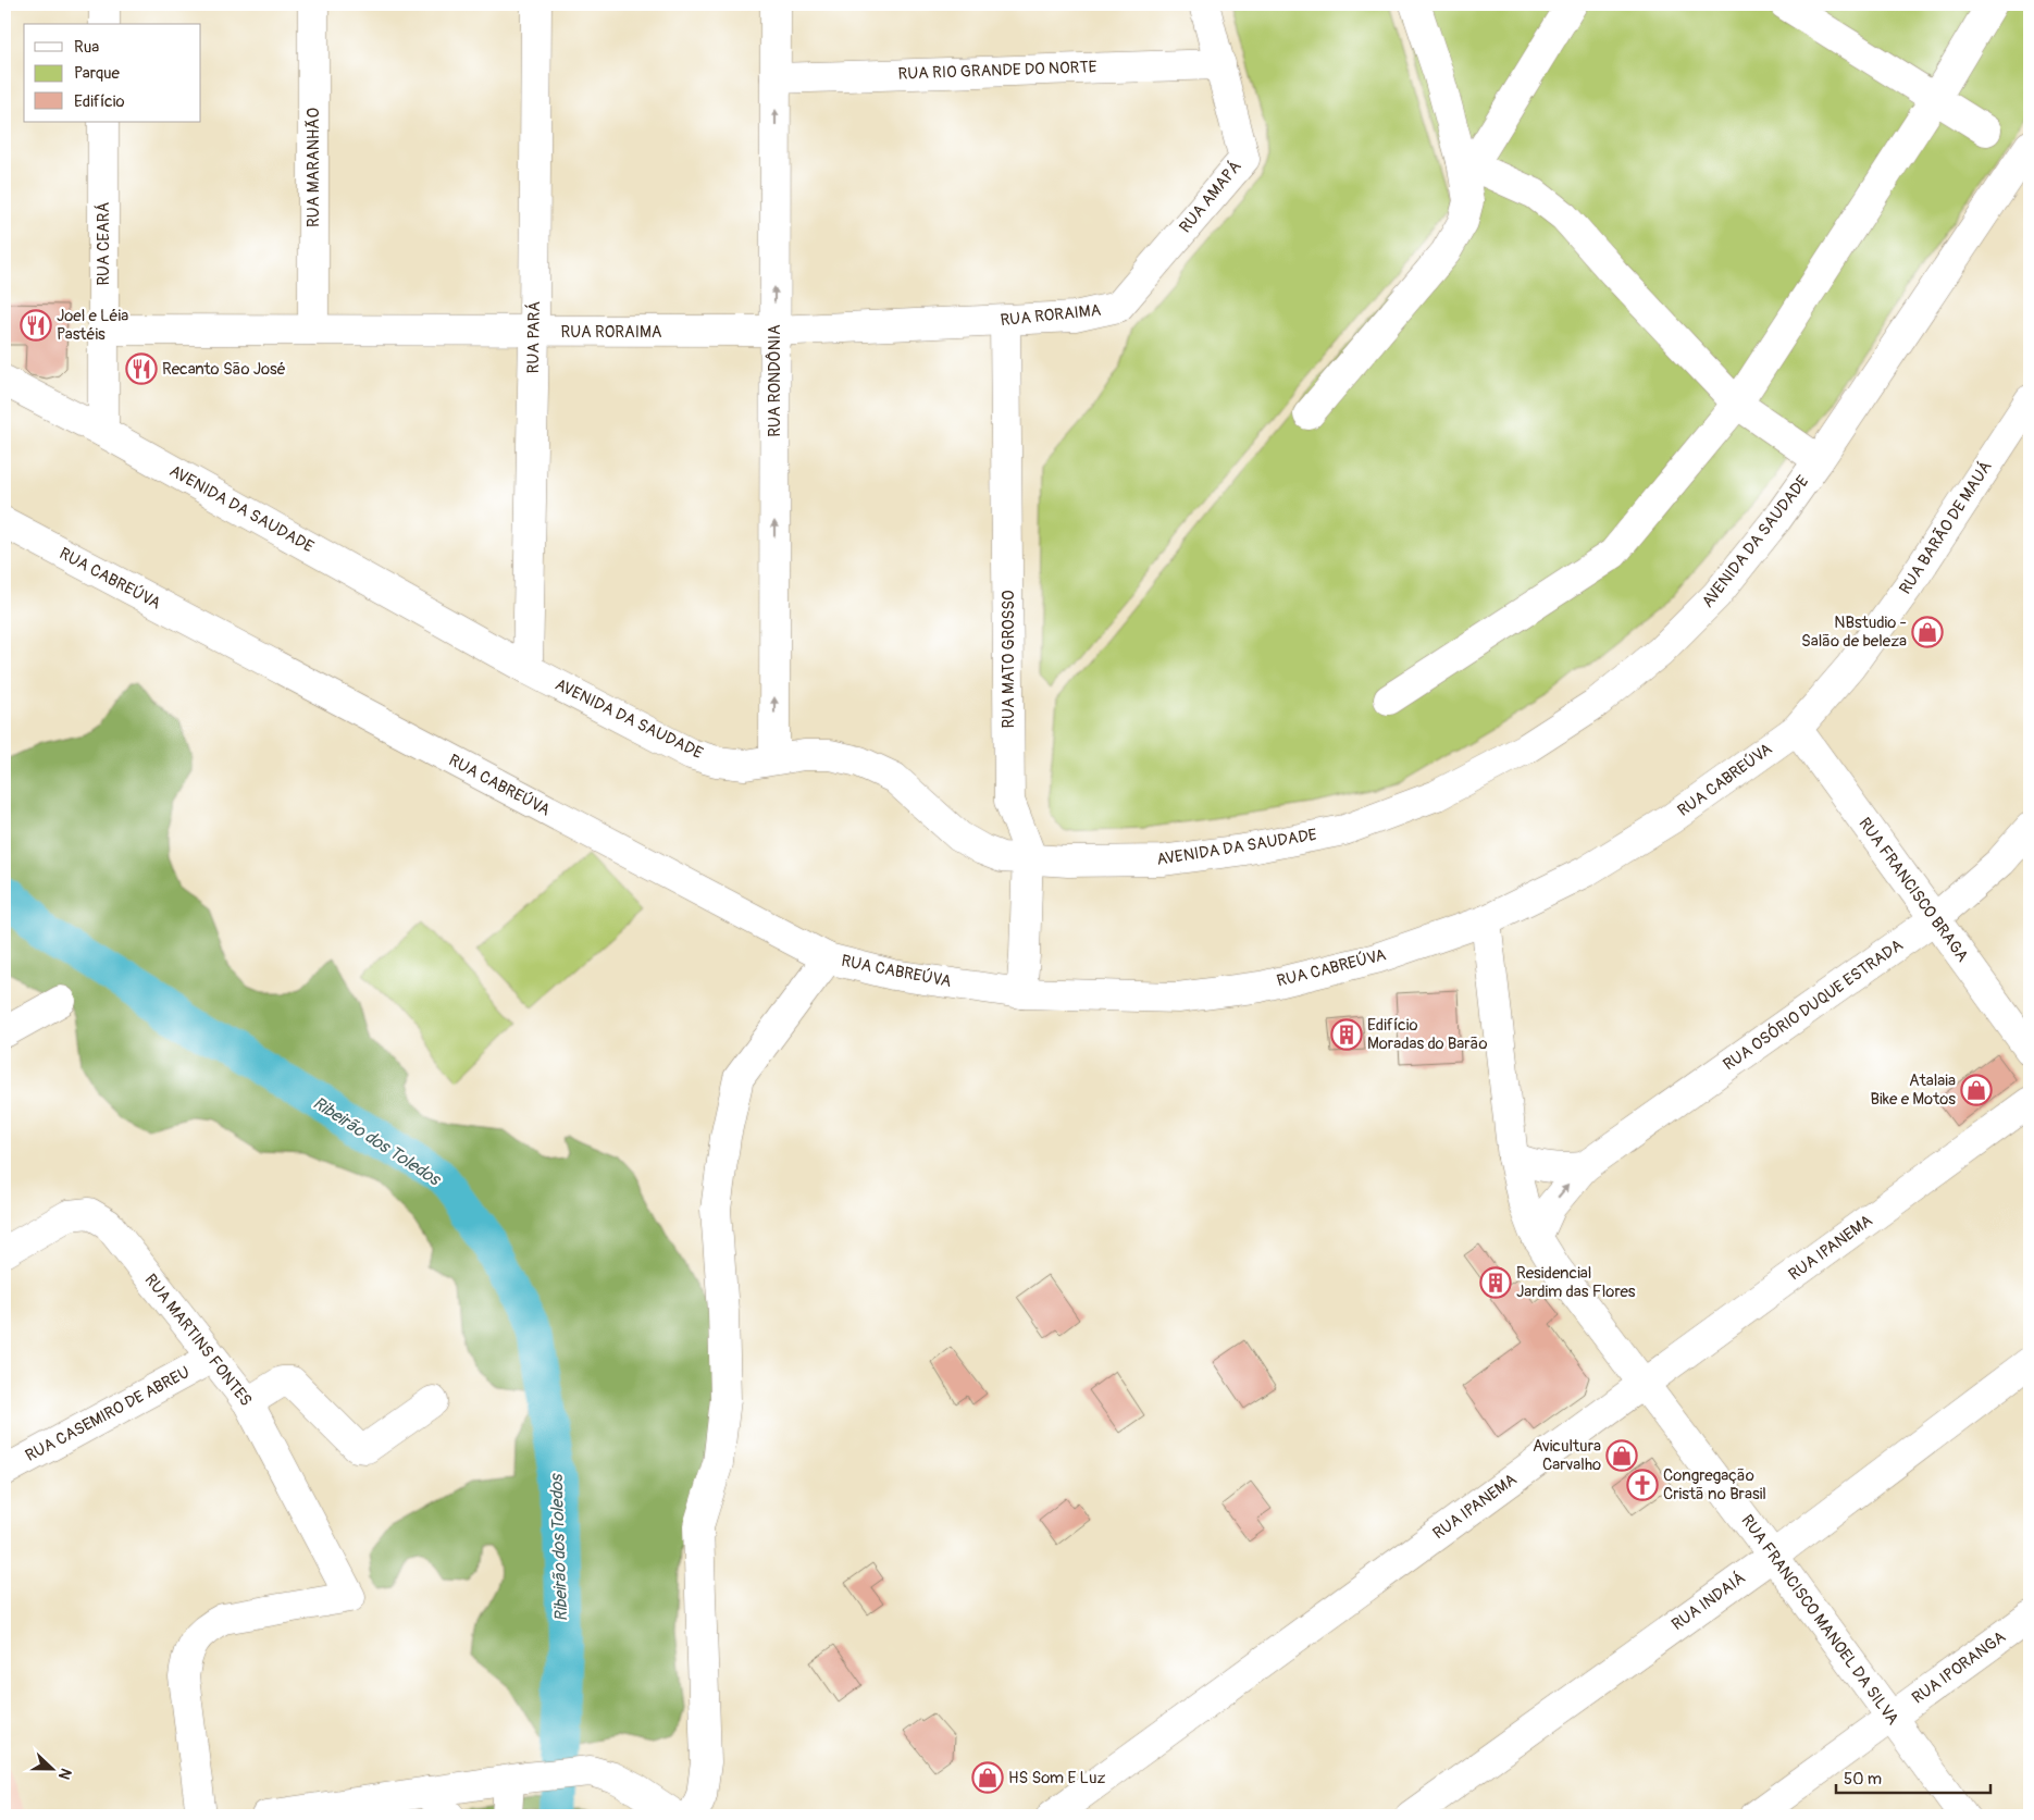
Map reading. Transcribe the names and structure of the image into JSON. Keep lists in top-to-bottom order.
{
  "streets": {
    "street": [
      "RUA RIO GRANDE DO NORTE",
      "RUA MARANHÃO",
      "RUA AMAPÁ",
      "RUA CEARÁ",
      "RUA RORAIMA",
      "RUA PARÁ",
      "RUA RONDÔNIA",
      "AVENIDA DA SAUDADE",
      "RUA BARÃO DE MAUÁ",
      "RUA CABREÚVA",
      "RUA MATO GROSSO",
      "RUA FRANCISCO BRAGA",
      "RUA OSÓRIO DUQUE ESTRADA",
      "RUA IPANEMA",
      "RUA MARTINS FONTES",
      "RUA CASEMIRO DE ABREU",
      "RUA INDAIÁ",
      "RUA FRANCISCO MANOEL DA SILVA",
      "RUA IPORANGA"
    ]
  },
  "crossings": [
    ["RUA RIO GRANDE DO NORTE", "RUA AMAPÁ"],
    ["RUA RIO GRANDE DO NORTE", "RUA RONDÔNIA"],
    ["RUA MARANHÃO", "RUA RORAIMA"],
    ["RUA AMAPÁ", "RUA RORAIMA"],
    ["RUA CEARÁ", "RUA RORAIMA"],
    ["RUA CEARÁ", "AVENIDA DA SAUDADE"],
    ["RUA RORAIMA", "RUA PARÁ"],
    ["RUA RORAIMA", "RUA RONDÔNIA"],
    ["RUA RORAIMA", "RUA MATO GROSSO"],
    ["RUA PARÁ", "AVENIDA DA SAUDADE"],
    ["RUA RONDÔNIA", "AVENIDA DA SAUDADE"],
    ["AVENIDA DA SAUDADE", "RUA MATO GROSSO"],
    ["RUA BARÃO DE MAUÁ", "RUA CABREÚVA"],
    ["RUA BARÃO DE MAUÁ", "RUA FRANCISCO BRAGA"],
    ["RUA CABREÚVA", "RUA MATO GROSSO"],
    ["RUA CABREÚVA", "RUA FRANCISCO BRAGA"],
    ["RUA CABREÚVA", "RUA FRANCISCO MANOEL DA SILVA"],
    ["RUA FRANCISCO BRAGA", "RUA OSÓRIO DUQUE ESTRADA"],
    ["RUA OSÓRIO DUQUE ESTRADA", "RUA FRANCISCO MANOEL DA SILVA"],
    ["RUA IPANEMA", "RUA FRANCISCO MANOEL DA SILVA"],
    ["RUA MARTINS FONTES", "RUA CASEMIRO DE ABREU"],
    ["RUA INDAIÁ", "RUA FRANCISCO MANOEL DA SILVA"],
    ["RUA FRANCISCO MANOEL DA SILVA", "RUA IPORANGA"]
  ],
  "one_way": ["RUA RONDÔNIA"],
  "water": ["Ribeirão dos Toledos"],
  "places": {
    "restaurant": ["Joel e Léia Pastéis", "Recanto São José"],
    "shop": [
      "NBstudio - Salão de beleza",
      "Atalaia Bike e Motos",
      "Avicultura Carvalho",
      "HS Som E Luz"
    ],
    "building": ["Edifício Moradas do Barão", "Residencial Jardim das Flores"],
    "church": ["Congregação Cristã no Brasil"]
  },
  "legend": ["Rua", "Parque", "Edifício"],
  "scale_bar": "50 m",
  "north": "right"
}
